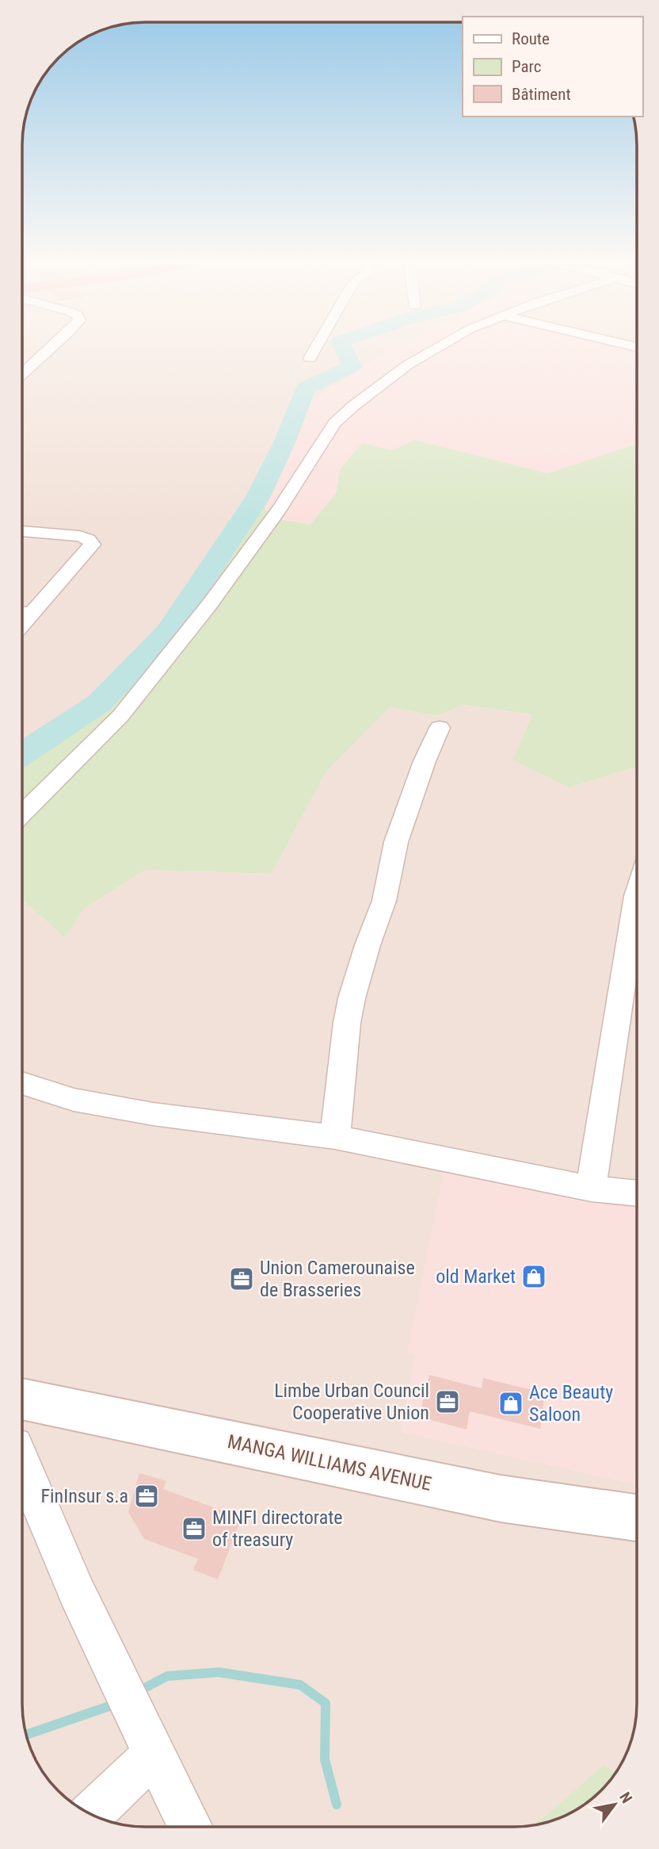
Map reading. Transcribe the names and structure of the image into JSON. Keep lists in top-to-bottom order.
{
  "streets": {
    "main road": ["MANGA WILLIAMS AVENUE"]
  },
  "places": {
    "shop": ["old Market", "Ace Beauty Saloon"],
    "office": [
      "Union Camerounaise de Brasseries",
      "Limbe Urban Council Cooperative Union",
      "FinInsur s.a",
      "MINFI directorate of treasury"
    ]
  },
  "legend": ["Route", "Parc", "Bâtiment"],
  "north": "top right"
}
